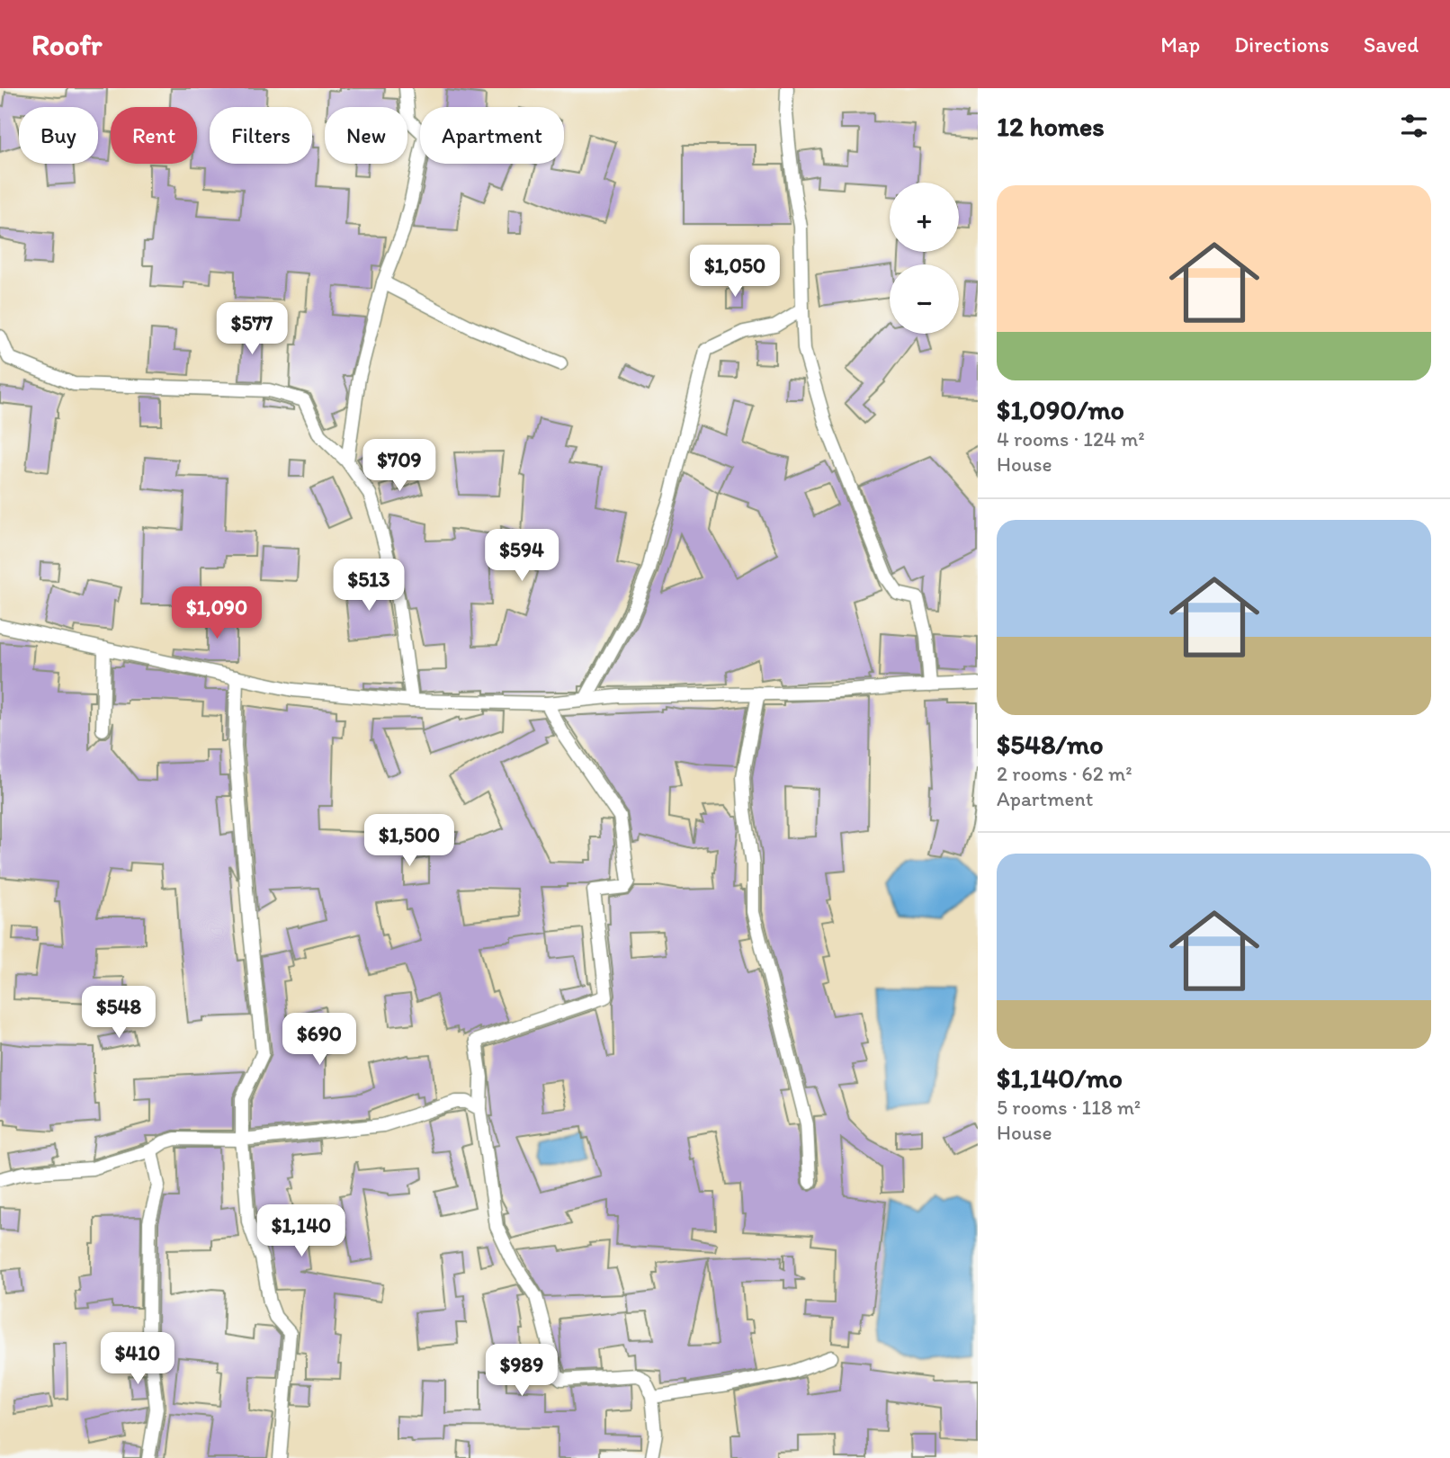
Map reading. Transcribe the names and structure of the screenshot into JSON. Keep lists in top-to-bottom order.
{
  "page": {
    "header": "Roofr",
    "nav": ["Map", "Directions", "Saved"],
    "heading": "12 homes",
    "chip": [
      "Buy",
      "Rent",
      "Filters",
      "New",
      "Apartment"
    ],
    "list": [
      {
        "name": "$1,090/mo",
        "note": "4 rooms · 124 m² · House"
      },
      {
        "name": "$548/mo",
        "note": "2 rooms · 62 m² · Apartment"
      },
      {
        "name": "$1,140/mo",
        "note": "5 rooms · 118 m² · House"
      }
    ],
    "map_buttons": ["+", "−"],
    "price": [
      "$1,050",
      "$577",
      "$709",
      "$594",
      "$513",
      "$1,090",
      "$1,500",
      "$548",
      "$690",
      "$1,140",
      "$410",
      "$989"
    ]
  }
}
